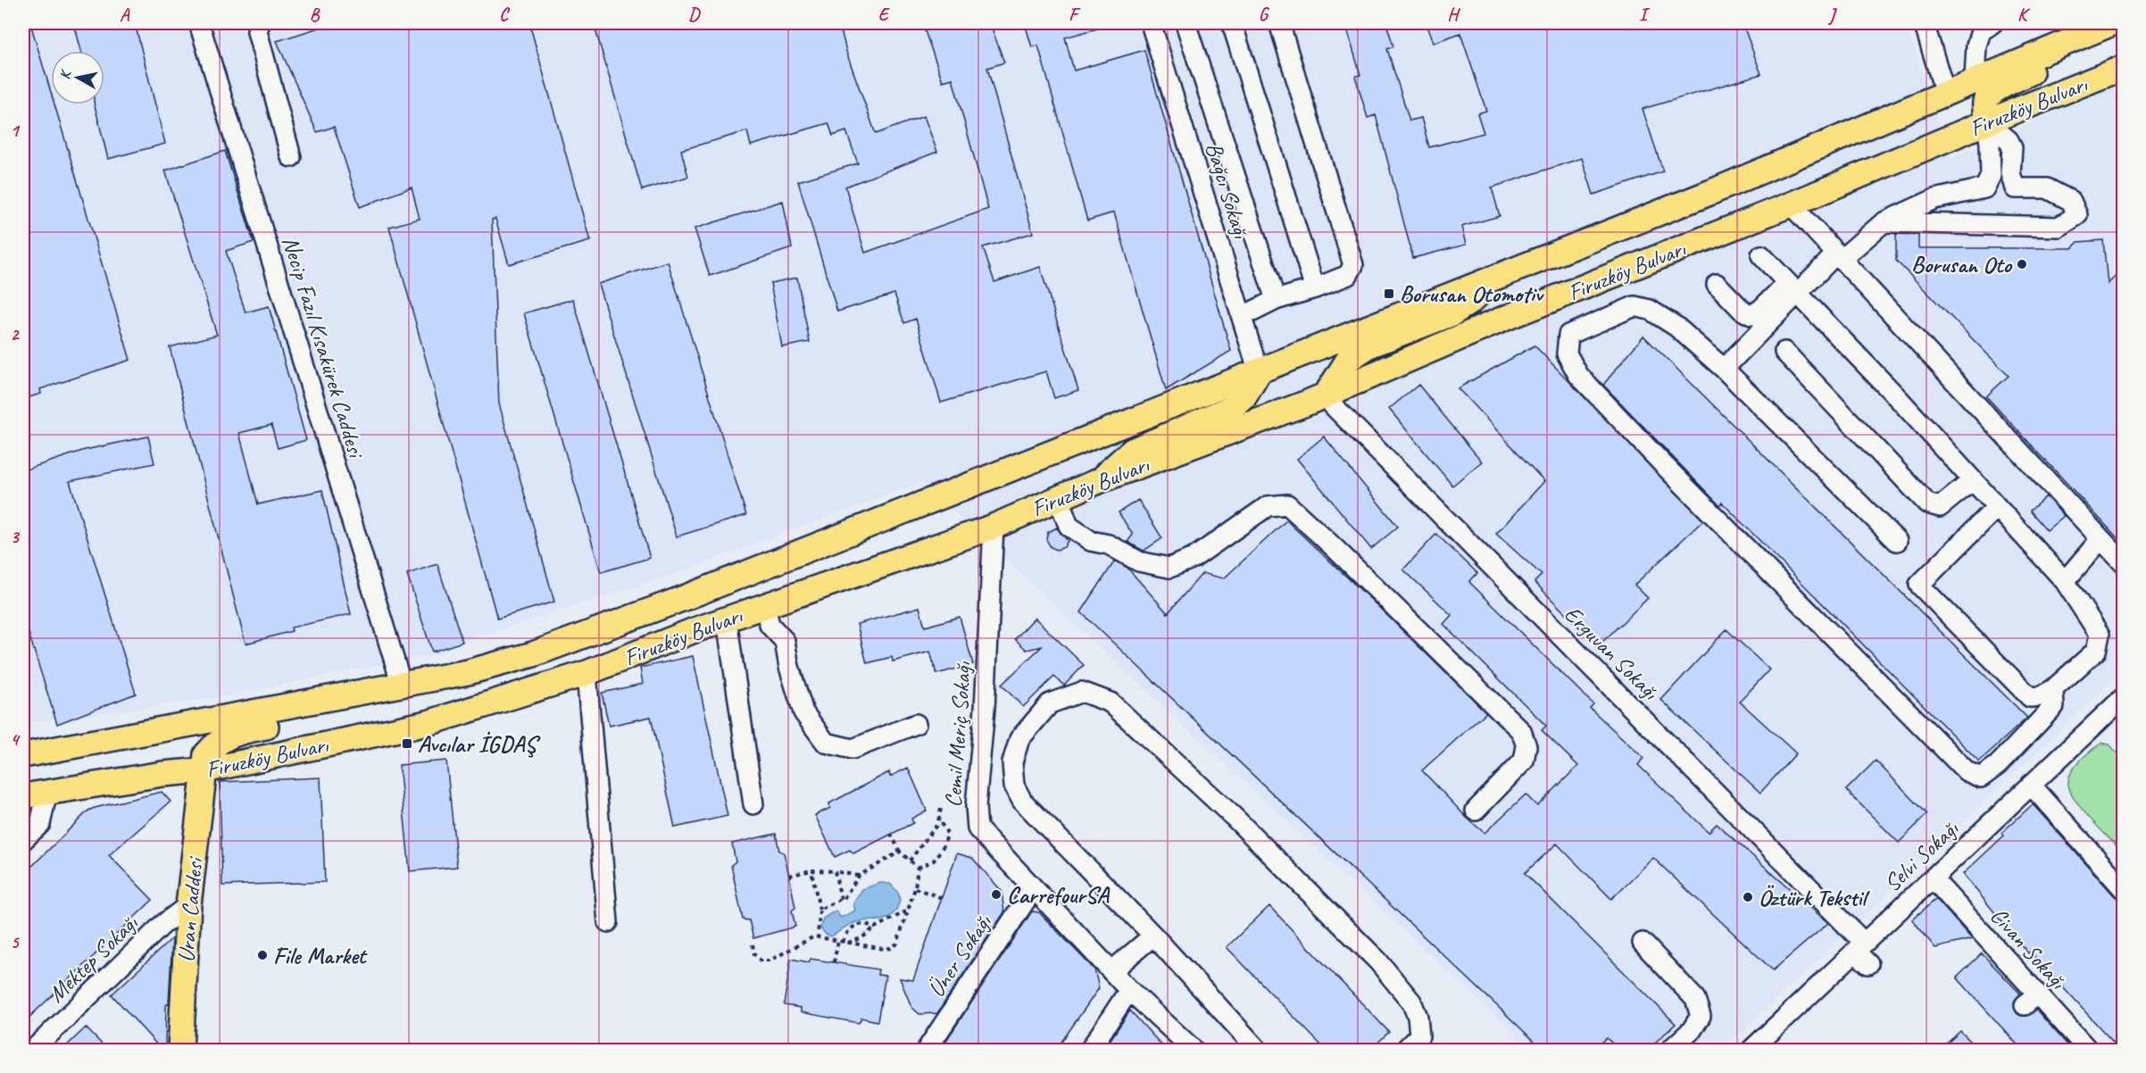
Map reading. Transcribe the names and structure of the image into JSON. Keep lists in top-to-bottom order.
{
  "streets": {
    "main road": ["Firuzköy Bulvarı", "Uran Caddesi"],
    "street": [
      "Bağcı Sokağı",
      "Necip Fazıl Kısakürek Caddesi",
      "Erguvan Sokağı",
      "Cemil Meriç Sokağı",
      "Selvi Sokağı",
      "Civan Sokağı",
      "Üner Sokağı",
      "Mektep Sokağı"
    ]
  },
  "crossings": [
    ["Firuzköy Bulvarı", "Bağcı Sokağı"],
    ["Firuzköy Bulvarı", "Necip Fazıl Kısakürek Caddesi"],
    ["Firuzköy Bulvarı", "Erguvan Sokağı"],
    ["Firuzköy Bulvarı", "Cemil Meriç Sokağı"],
    ["Firuzköy Bulvarı", "Uran Caddesi"],
    ["Necip Fazıl Kısakürek Caddesi", "Uran Caddesi"],
    ["Erguvan Sokağı", "Selvi Sokağı"],
    ["Cemil Meriç Sokağı", "Üner Sokağı"],
    ["Selvi Sokağı", "Civan Sokağı"],
    ["Uran Caddesi", "Mektep Sokağı"]
  ],
  "places": {
    "other": [
      "Borusan Oto",
      "CarrefourSA",
      "Öztürk Tekstil",
      "File Market"
    ],
    "transit": ["Borusan Otomotiv", "Avcılar İGDAŞ"]
  },
  "north": "left",
  "grid": {
    "columns": [
      "A",
      "B",
      "C",
      "D",
      "E",
      "F",
      "G",
      "H",
      "I",
      "J",
      "K"
    ],
    "rows": [
      "1",
      "2",
      "3",
      "4",
      "5"
    ]
  }
}
